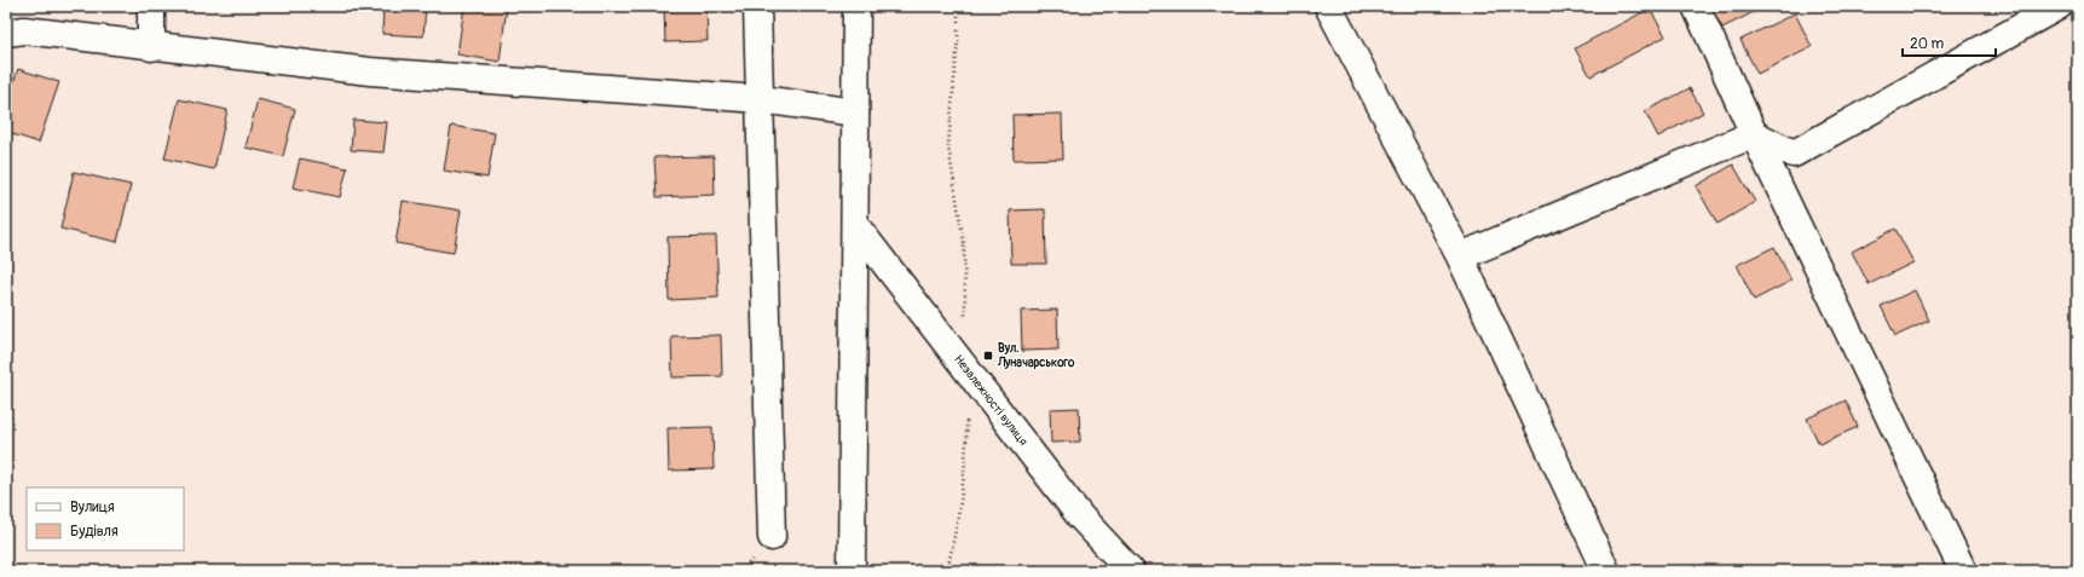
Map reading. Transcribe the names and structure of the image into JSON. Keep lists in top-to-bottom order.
{
  "streets": {
    "main road": ["Незалежності вулиця"]
  },
  "places": {
    "transit": ["Вул. Луначарського"]
  },
  "legend": ["Вулиця", "Будівля"],
  "scale_bar": "20 m"
}
